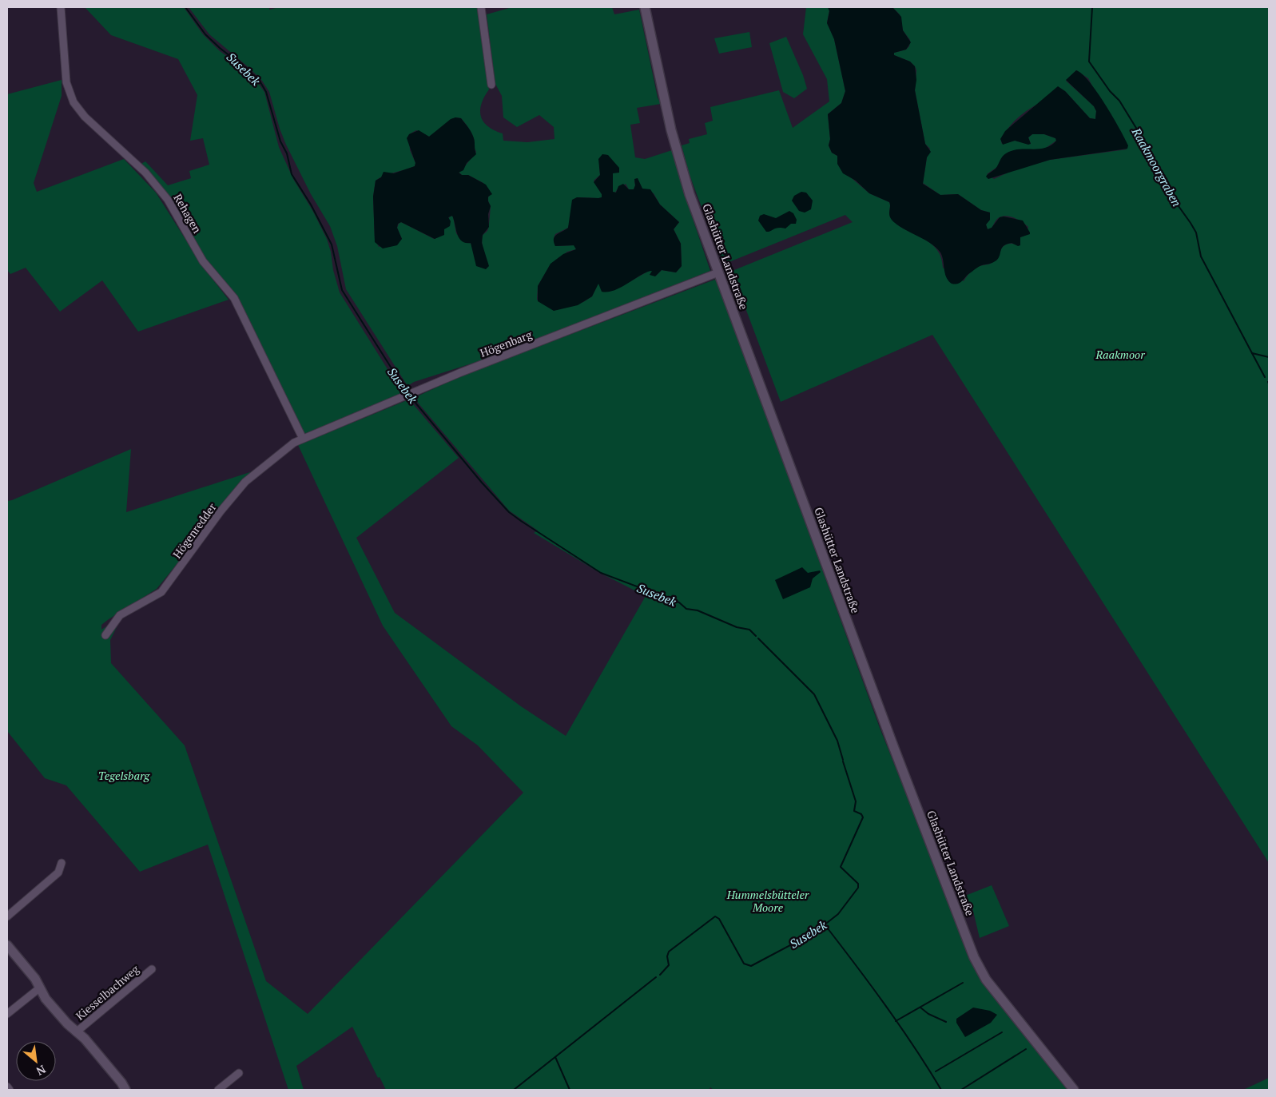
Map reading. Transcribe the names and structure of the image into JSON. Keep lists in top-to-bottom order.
{
  "streets": {
    "street": [
      "Rehagen",
      "Glashütter Landstraße",
      "Högenbarg",
      "Högenredder",
      "Kiesselbachweg"
    ]
  },
  "crossings": [
    ["Rehagen", "Högenbarg"],
    ["Rehagen", "Högenredder"],
    ["Glashütter Landstraße", "Högenbarg"],
    ["Högenbarg", "Högenredder"]
  ],
  "water": ["Susebek", "Raakmoorgraben"],
  "parks": ["Raakmoor", "Tegelsbarg", "Hummelsbütteler Moore"],
  "north": "bottom right"
}
